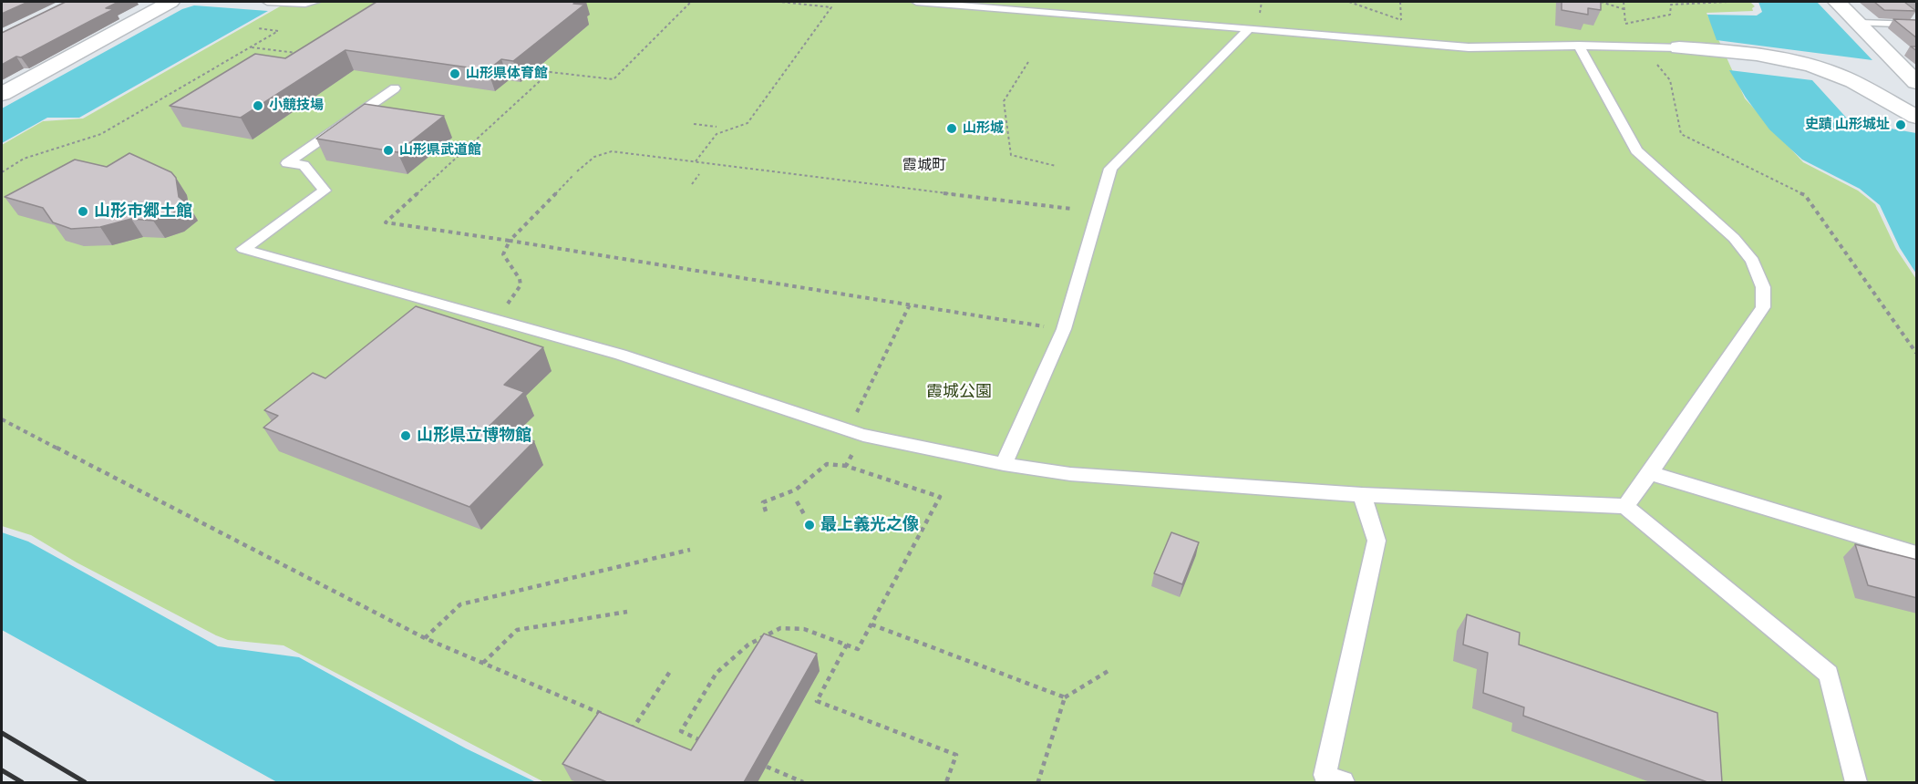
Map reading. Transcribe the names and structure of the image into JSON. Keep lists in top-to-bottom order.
{
  "districts": ["霞城町"],
  "parks": ["霞城公園"],
  "places": [
    "山形県体育館",
    "小競技場",
    "史蹟 山形城址",
    "山形城",
    "山形県武道館",
    "山形市郷土館",
    "山形県立博物館",
    "最上義光之像"
  ]
}
